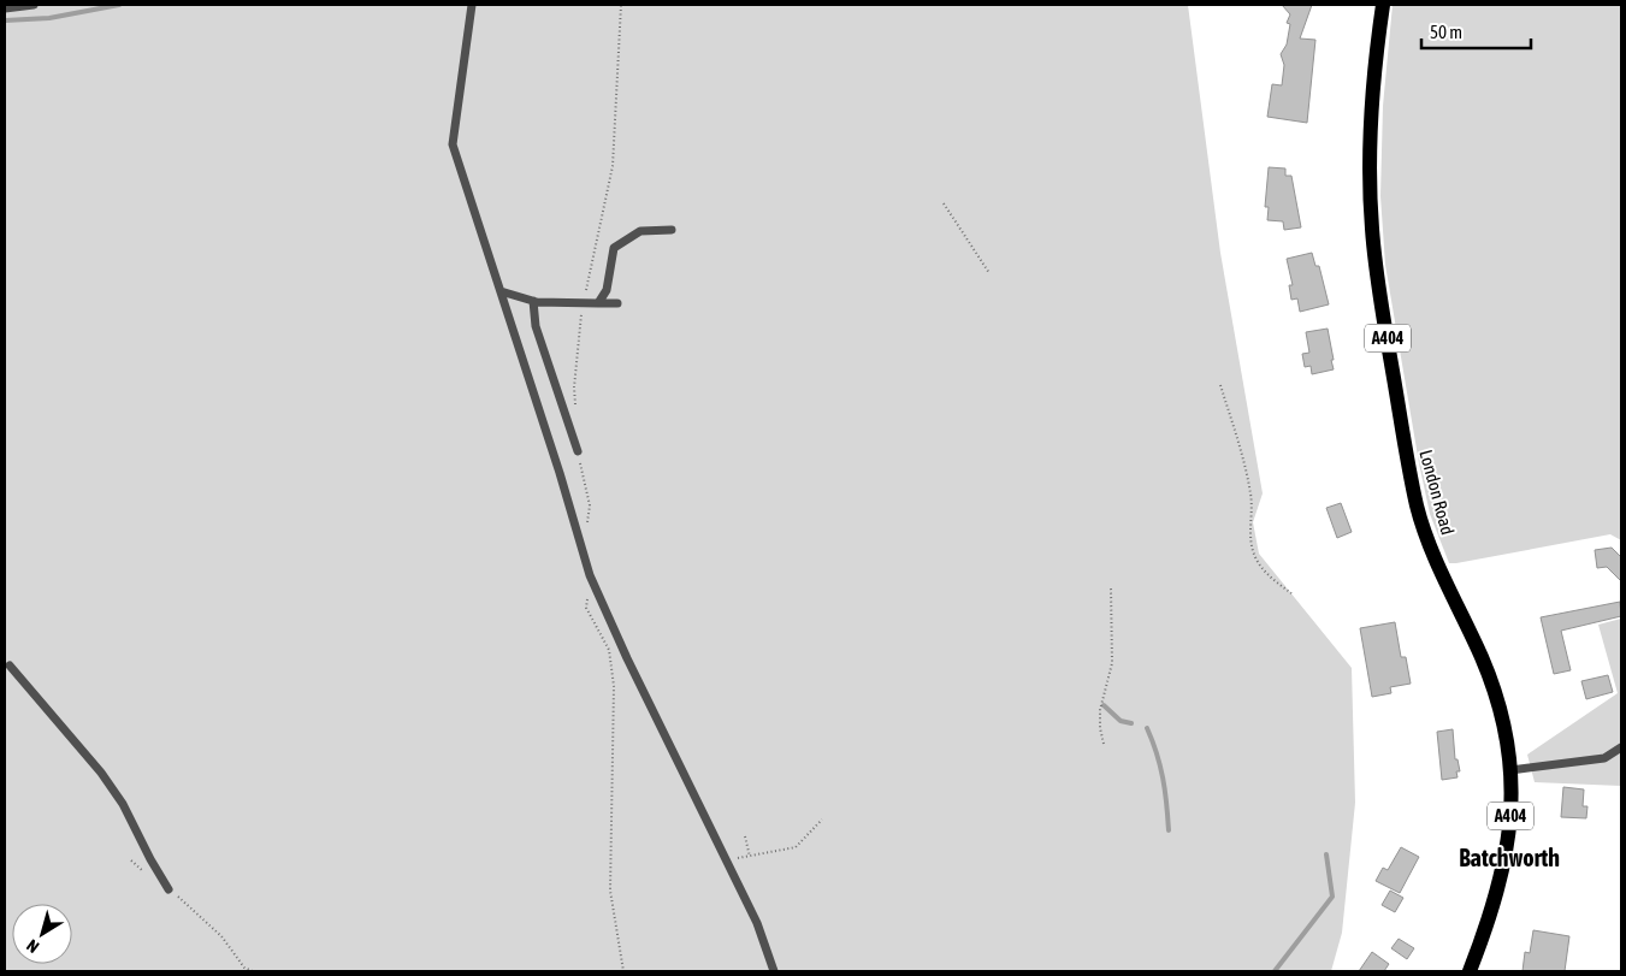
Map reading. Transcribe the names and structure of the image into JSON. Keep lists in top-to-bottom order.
{
  "streets": {
    "main road": ["A404", "London Road"]
  },
  "districts": ["Batchworth"],
  "scale_bar": "50 m",
  "north": "bottom left"
}
